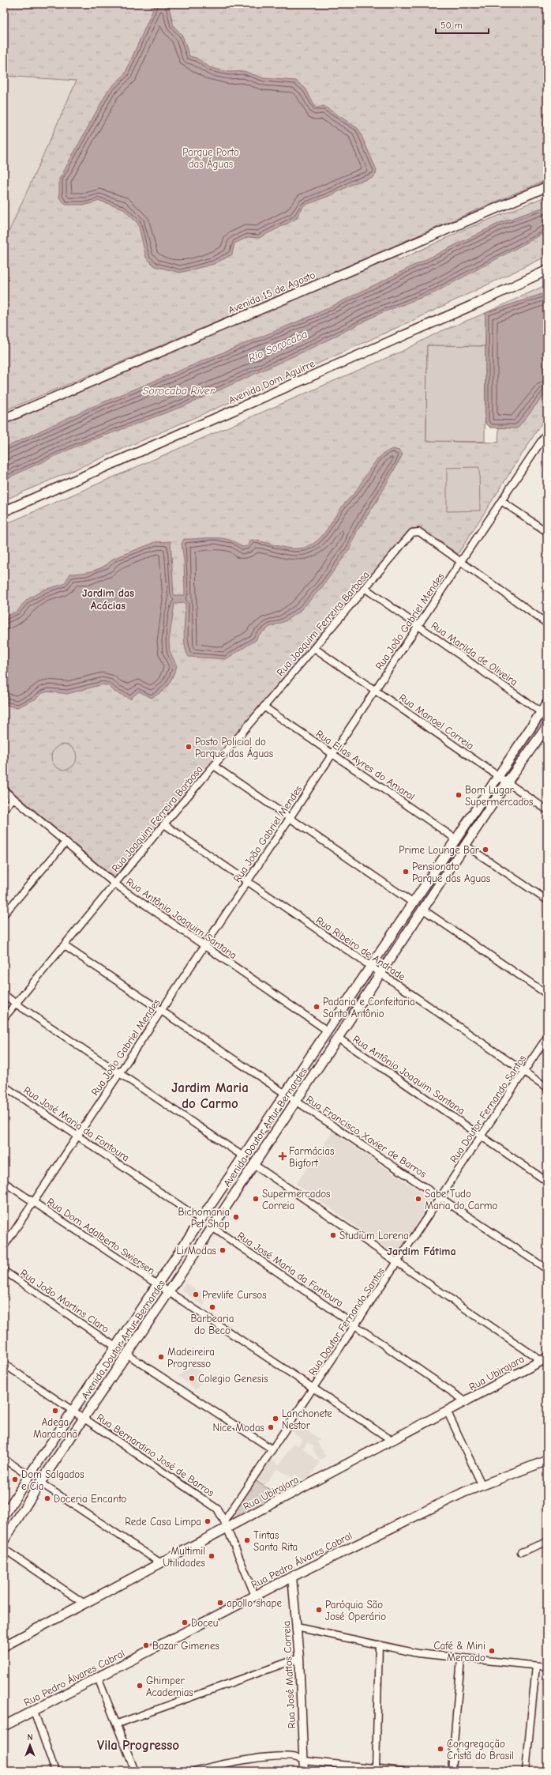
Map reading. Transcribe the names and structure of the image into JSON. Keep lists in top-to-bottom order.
{
  "streets": {
    "main road": [
      "Avenida 15 de Agosto",
      "Avenida Dom Aguirre",
      "Avenida Doutor Artur Bernardes",
      "Rua Ubirajara",
      "Rua Pedro Álvares Cabral"
    ],
    "street": [
      "Rua João Gabriel Mendes",
      "Rua Joaquim Ferreira Barbosa",
      "Rua Marilda de Oliveira",
      "Rua Manoel Correia",
      "Rua Elias Ayres do Amaral",
      "Rua Antônio Joaquim Santana",
      "Rua Ribeiro de Andrade",
      "Rua Doutor Fernando Santos",
      "Rua José Maria da Fontoura",
      "Rua Francisco Xavier de Barros",
      "Rua Dom Adalberto Swiersen",
      "Rua João Martins Claro",
      "Rua Bernardino José de Barros",
      "Rua José Mattos Correia"
    ]
  },
  "crossings": [
    ["Rua João Gabriel Mendes", "Rua Joaquim Ferreira Barbosa"],
    ["Rua João Gabriel Mendes", "Rua Marilda de Oliveira"],
    ["Rua João Gabriel Mendes", "Rua Manoel Correia"],
    ["Rua João Gabriel Mendes", "Rua Elias Ayres do Amaral"],
    ["Rua João Gabriel Mendes", "Rua Antônio Joaquim Santana"],
    ["Rua João Gabriel Mendes", "Rua Ribeiro de Andrade"],
    ["Rua João Gabriel Mendes", "Rua José Maria da Fontoura"],
    ["Rua João Gabriel Mendes", "Rua Francisco Xavier de Barros"],
    ["Rua João Gabriel Mendes", "Rua Dom Adalberto Swiersen"],
    ["Rua Joaquim Ferreira Barbosa", "Rua Marilda de Oliveira"],
    ["Rua Joaquim Ferreira Barbosa", "Rua Manoel Correia"],
    ["Rua Joaquim Ferreira Barbosa", "Rua Elias Ayres do Amaral"],
    ["Rua Joaquim Ferreira Barbosa", "Rua Antônio Joaquim Santana"],
    ["Rua Joaquim Ferreira Barbosa", "Rua Ribeiro de Andrade"],
    ["Rua Joaquim Ferreira Barbosa", "Rua Francisco Xavier de Barros"],
    ["Rua Marilda de Oliveira", "Avenida Doutor Artur Bernardes"],
    ["Rua Manoel Correia", "Avenida Doutor Artur Bernardes"],
    ["Rua Elias Ayres do Amaral", "Avenida Doutor Artur Bernardes"],
    ["Rua Antônio Joaquim Santana", "Rua Doutor Fernando Santos"],
    ["Rua Antônio Joaquim Santana", "Avenida Doutor Artur Bernardes"],
    ["Rua Ribeiro de Andrade", "Rua Doutor Fernando Santos"],
    ["Rua Ribeiro de Andrade", "Avenida Doutor Artur Bernardes"],
    ["Rua Doutor Fernando Santos", "Rua José Maria da Fontoura"],
    ["Rua Doutor Fernando Santos", "Rua Francisco Xavier de Barros"],
    ["Rua Doutor Fernando Santos", "Rua Dom Adalberto Swiersen"],
    ["Rua Doutor Fernando Santos", "Rua Ubirajara"],
    ["Rua Doutor Fernando Santos", "Rua Bernardino José de Barros"],
    ["Rua José Maria da Fontoura", "Avenida Doutor Artur Bernardes"],
    ["Rua José Maria da Fontoura", "Rua Ubirajara"],
    ["Avenida Doutor Artur Bernardes", "Rua Francisco Xavier de Barros"],
    ["Avenida Doutor Artur Bernardes", "Rua Dom Adalberto Swiersen"],
    ["Avenida Doutor Artur Bernardes", "Rua João Martins Claro"],
    ["Avenida Doutor Artur Bernardes", "Rua Bernardino José de Barros"],
    ["Rua Dom Adalberto Swiersen", "Rua Ubirajara"],
    ["Rua Ubirajara", "Rua Bernardino José de Barros"],
    ["Rua Bernardino José de Barros", "Rua Pedro Álvares Cabral"],
    ["Rua Pedro Álvares Cabral", "Rua José Mattos Correia"]
  ],
  "districts": [
    "Jardim das Acácias",
    "Jardim Maria do Carmo",
    "Jardim Fátima",
    "Vila Progresso"
  ],
  "water": ["Rio Sorocaba", "Sorocaba River"],
  "parks": ["Parque Porto das Águas"],
  "places": {
    "other": [
      "Posto Policial do Parque das Águas",
      "Bom Lugar Supermercados",
      "Prime Lounge Bar",
      "Pensionato Parque das Aguas",
      "Padaria e Confeitaria Santo Antônio",
      "Supermercados Correia",
      "Sabe Tudo Maria do Carmo",
      "Bichomania Pet Shop",
      "Studium Lorena",
      "Li Modas",
      "Prevlife Cursos",
      "Barbearia do Beco",
      "Madeireira Progresso",
      "Colegio Genesis",
      "Adega Maracanã",
      "Lanchonete Nestor",
      "Nice Modas",
      "Dom Salgados e Cia",
      "Doceria Encanto",
      "Rede Casa Limpa",
      "Tintas Santa Rita",
      "Multimil Utilidades",
      "apollo shape",
      "Paróquia São José Operário",
      "Doceu",
      "Bazar Gimenes",
      "Café & Mini Mercado",
      "Ghimper Academias",
      "Congregação Cristã do Brasil"
    ],
    "health": ["Farmácias Bigfort"]
  },
  "scale_bar": "50 m",
  "north": "top"
}
